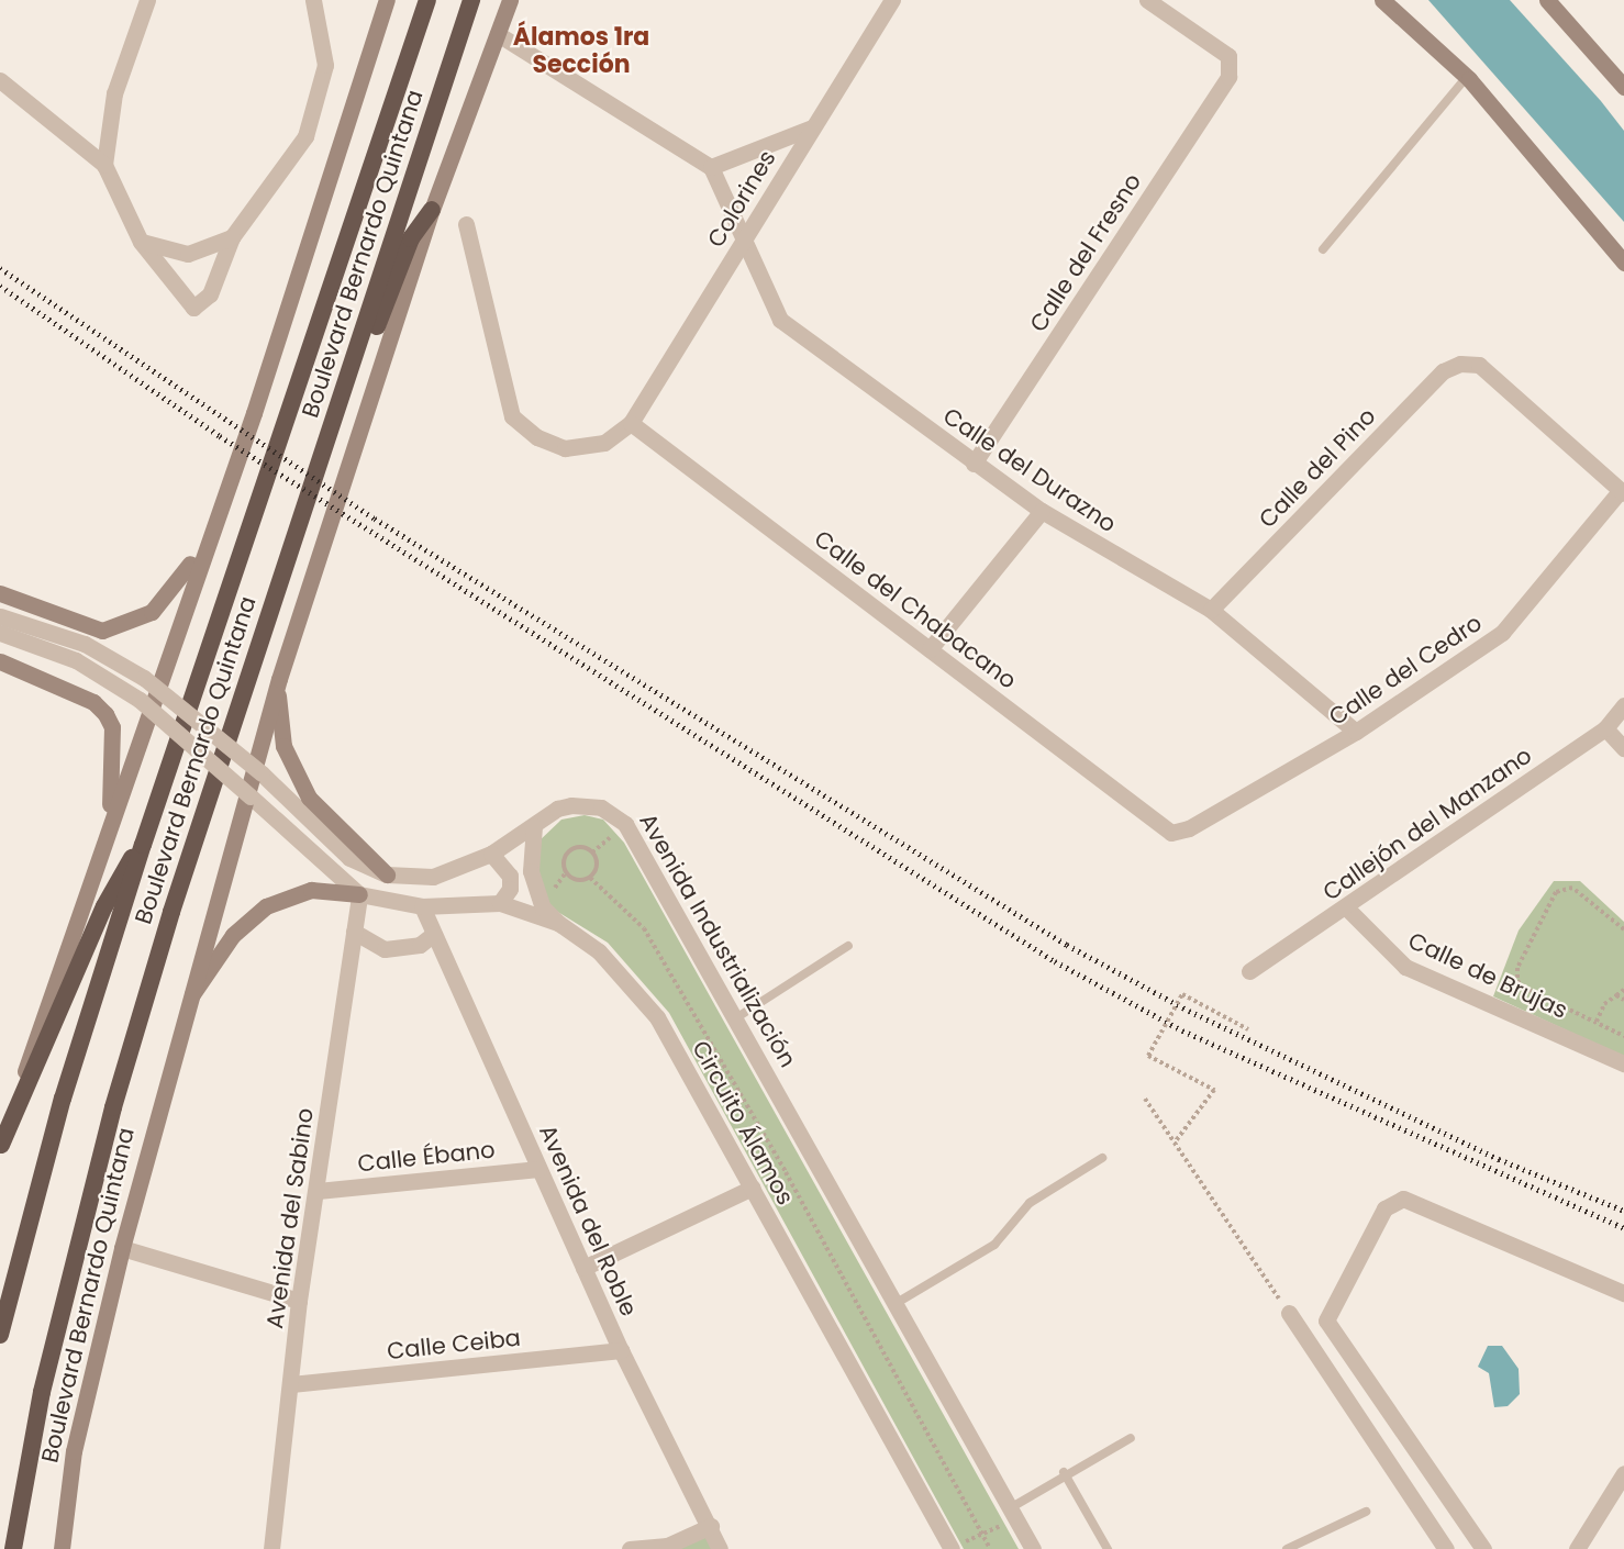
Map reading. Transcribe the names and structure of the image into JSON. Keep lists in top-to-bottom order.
{
  "streets": {
    "highway": ["Boulevard Bernardo Quintana"],
    "street": [
      "Colorines",
      "Calle del Fresno",
      "Calle del Pino",
      "Calle del Durazno",
      "Calle del Chabacano",
      "Calle del Cedro",
      "Callejón del Manzano",
      "Avenida Industrialización",
      "Calle de Brujas",
      "Circuito Álamos",
      "Calle Ébano",
      "Avenida del Sabino",
      "Avenida del Roble",
      "Calle Ceiba"
    ]
  },
  "crossings": [
    ["Colorines", "Calle del Durazno"],
    ["Colorines", "Calle del Chabacano"],
    ["Calle del Fresno", "Calle del Durazno"],
    ["Calle del Pino", "Calle del Durazno"],
    ["Calle del Pino", "Calle del Cedro"],
    ["Calle del Durazno", "Calle del Cedro"],
    ["Calle del Chabacano", "Calle del Cedro"],
    ["Callejón del Manzano", "Calle de Brujas"],
    ["Circuito Álamos", "Avenida del Sabino"],
    ["Circuito Álamos", "Avenida del Roble"],
    ["Calle Ébano", "Avenida del Sabino"],
    ["Calle Ébano", "Avenida del Roble"],
    ["Avenida del Sabino", "Calle Ceiba"],
    ["Avenida del Roble", "Calle Ceiba"]
  ],
  "districts": ["Álamos 1ra Sección"]
}
